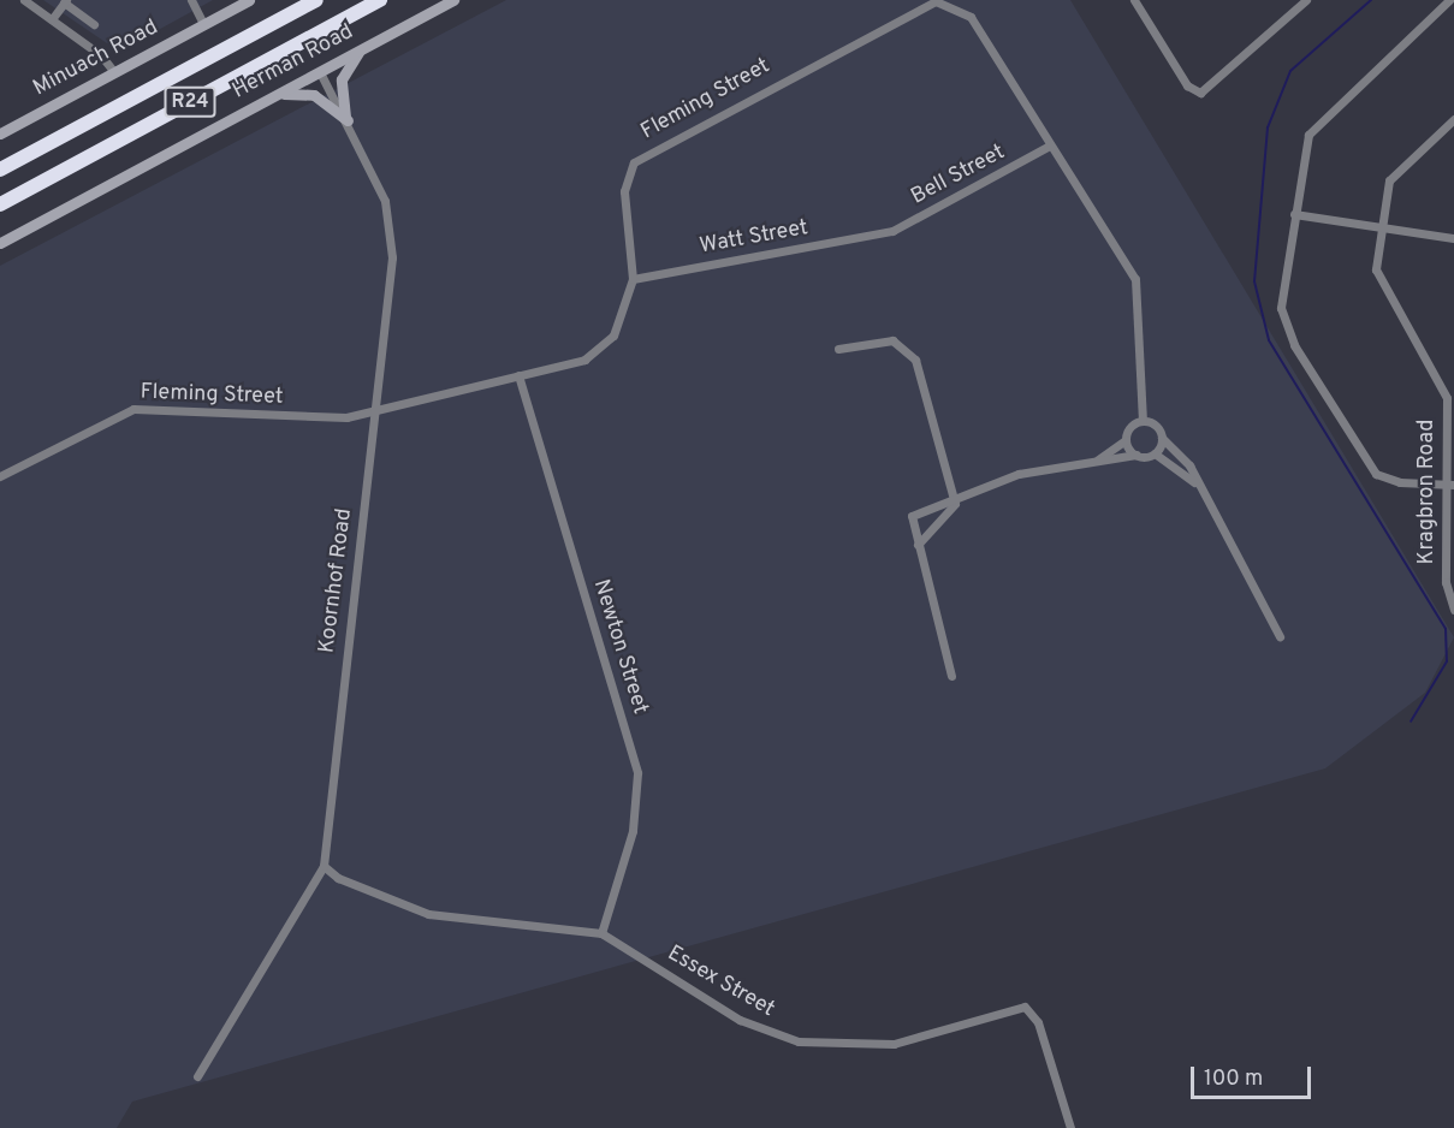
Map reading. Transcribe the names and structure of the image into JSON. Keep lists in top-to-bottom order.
{
  "streets": {
    "highway": ["R24"],
    "main road": ["Minuach Road", "Herman Road"],
    "street": [
      "Fleming Street",
      "Bell Street",
      "Watt Street",
      "Kragbron Road",
      "Koornhof Road",
      "Newton Street",
      "Essex Street"
    ]
  },
  "crossings": [
    ["Herman Road", "Koornhof Road"],
    ["Fleming Street", "Bell Street"],
    ["Fleming Street", "Watt Street"],
    ["Fleming Street", "Koornhof Road"],
    ["Fleming Street", "Newton Street"],
    ["Bell Street", "Watt Street"],
    ["Koornhof Road", "Essex Street"],
    ["Newton Street", "Essex Street"]
  ],
  "scale_bar": "100 m"
}
